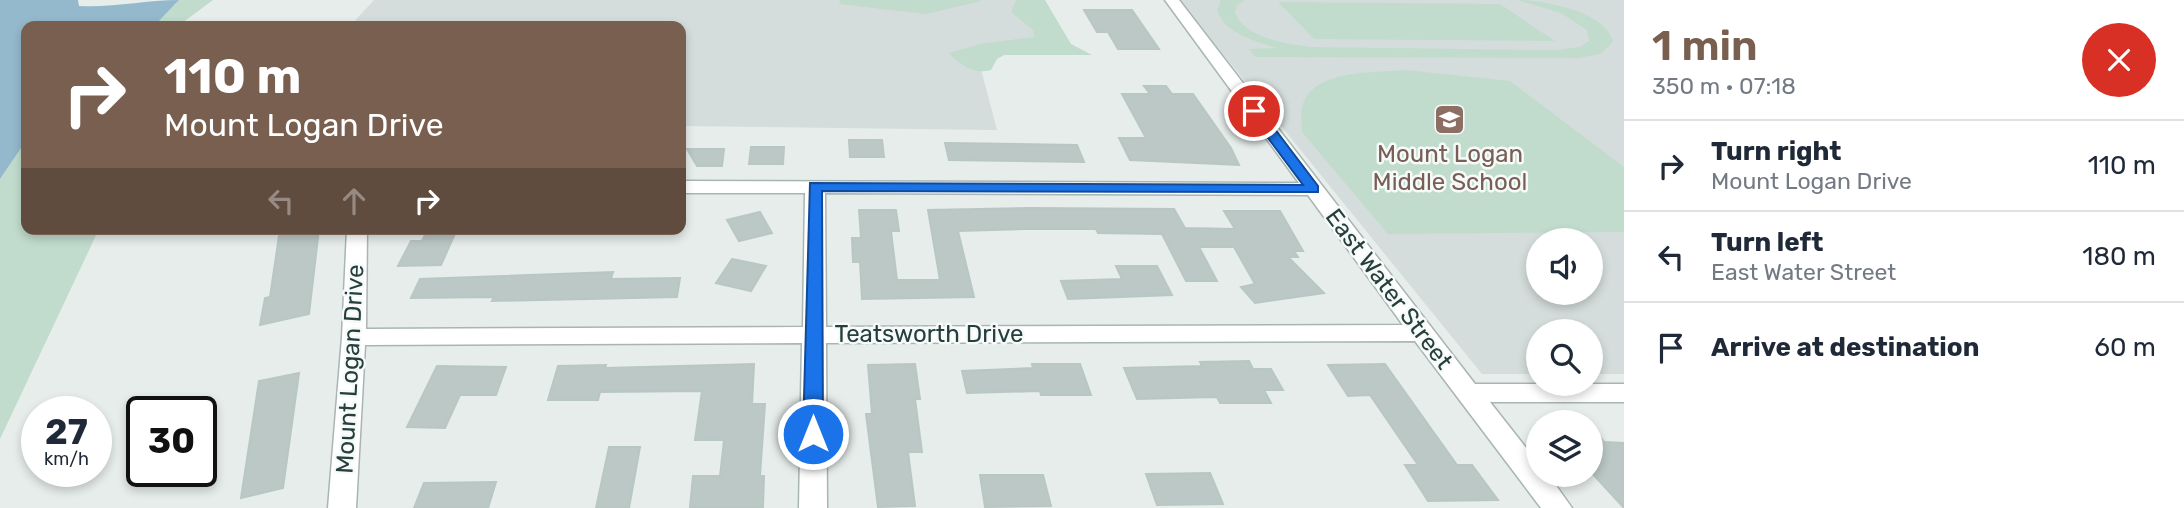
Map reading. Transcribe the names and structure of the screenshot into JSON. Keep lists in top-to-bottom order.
{
  "streets": {
    "street": ["East Water Street", "Teatsworth Drive", "Mount Logan Drive"]
  },
  "crossings": [
    ["East Water Street", "Teatsworth Drive"],
    ["Teatsworth Drive", "Mount Logan Drive"]
  ],
  "places": {
    "school or university": ["Mount Logan Middle School"]
  },
  "page": {
    "heading": ["1 min", "350 m · 07:18"],
    "turn": ["110 m", "Mount Logan Drive"],
    "list": [
      {
        "name": "Turn right",
        "note": "Mount Logan Drive",
        "value": "110 m"
      },
      {
        "name": "Turn left",
        "note": "East Water Street",
        "value": "180 m"
      },
      {
        "name": "Arrive at destination",
        "value": "60 m"
      }
    ],
    "speed": "27 km/h",
    "limit": "30"
  }
}
